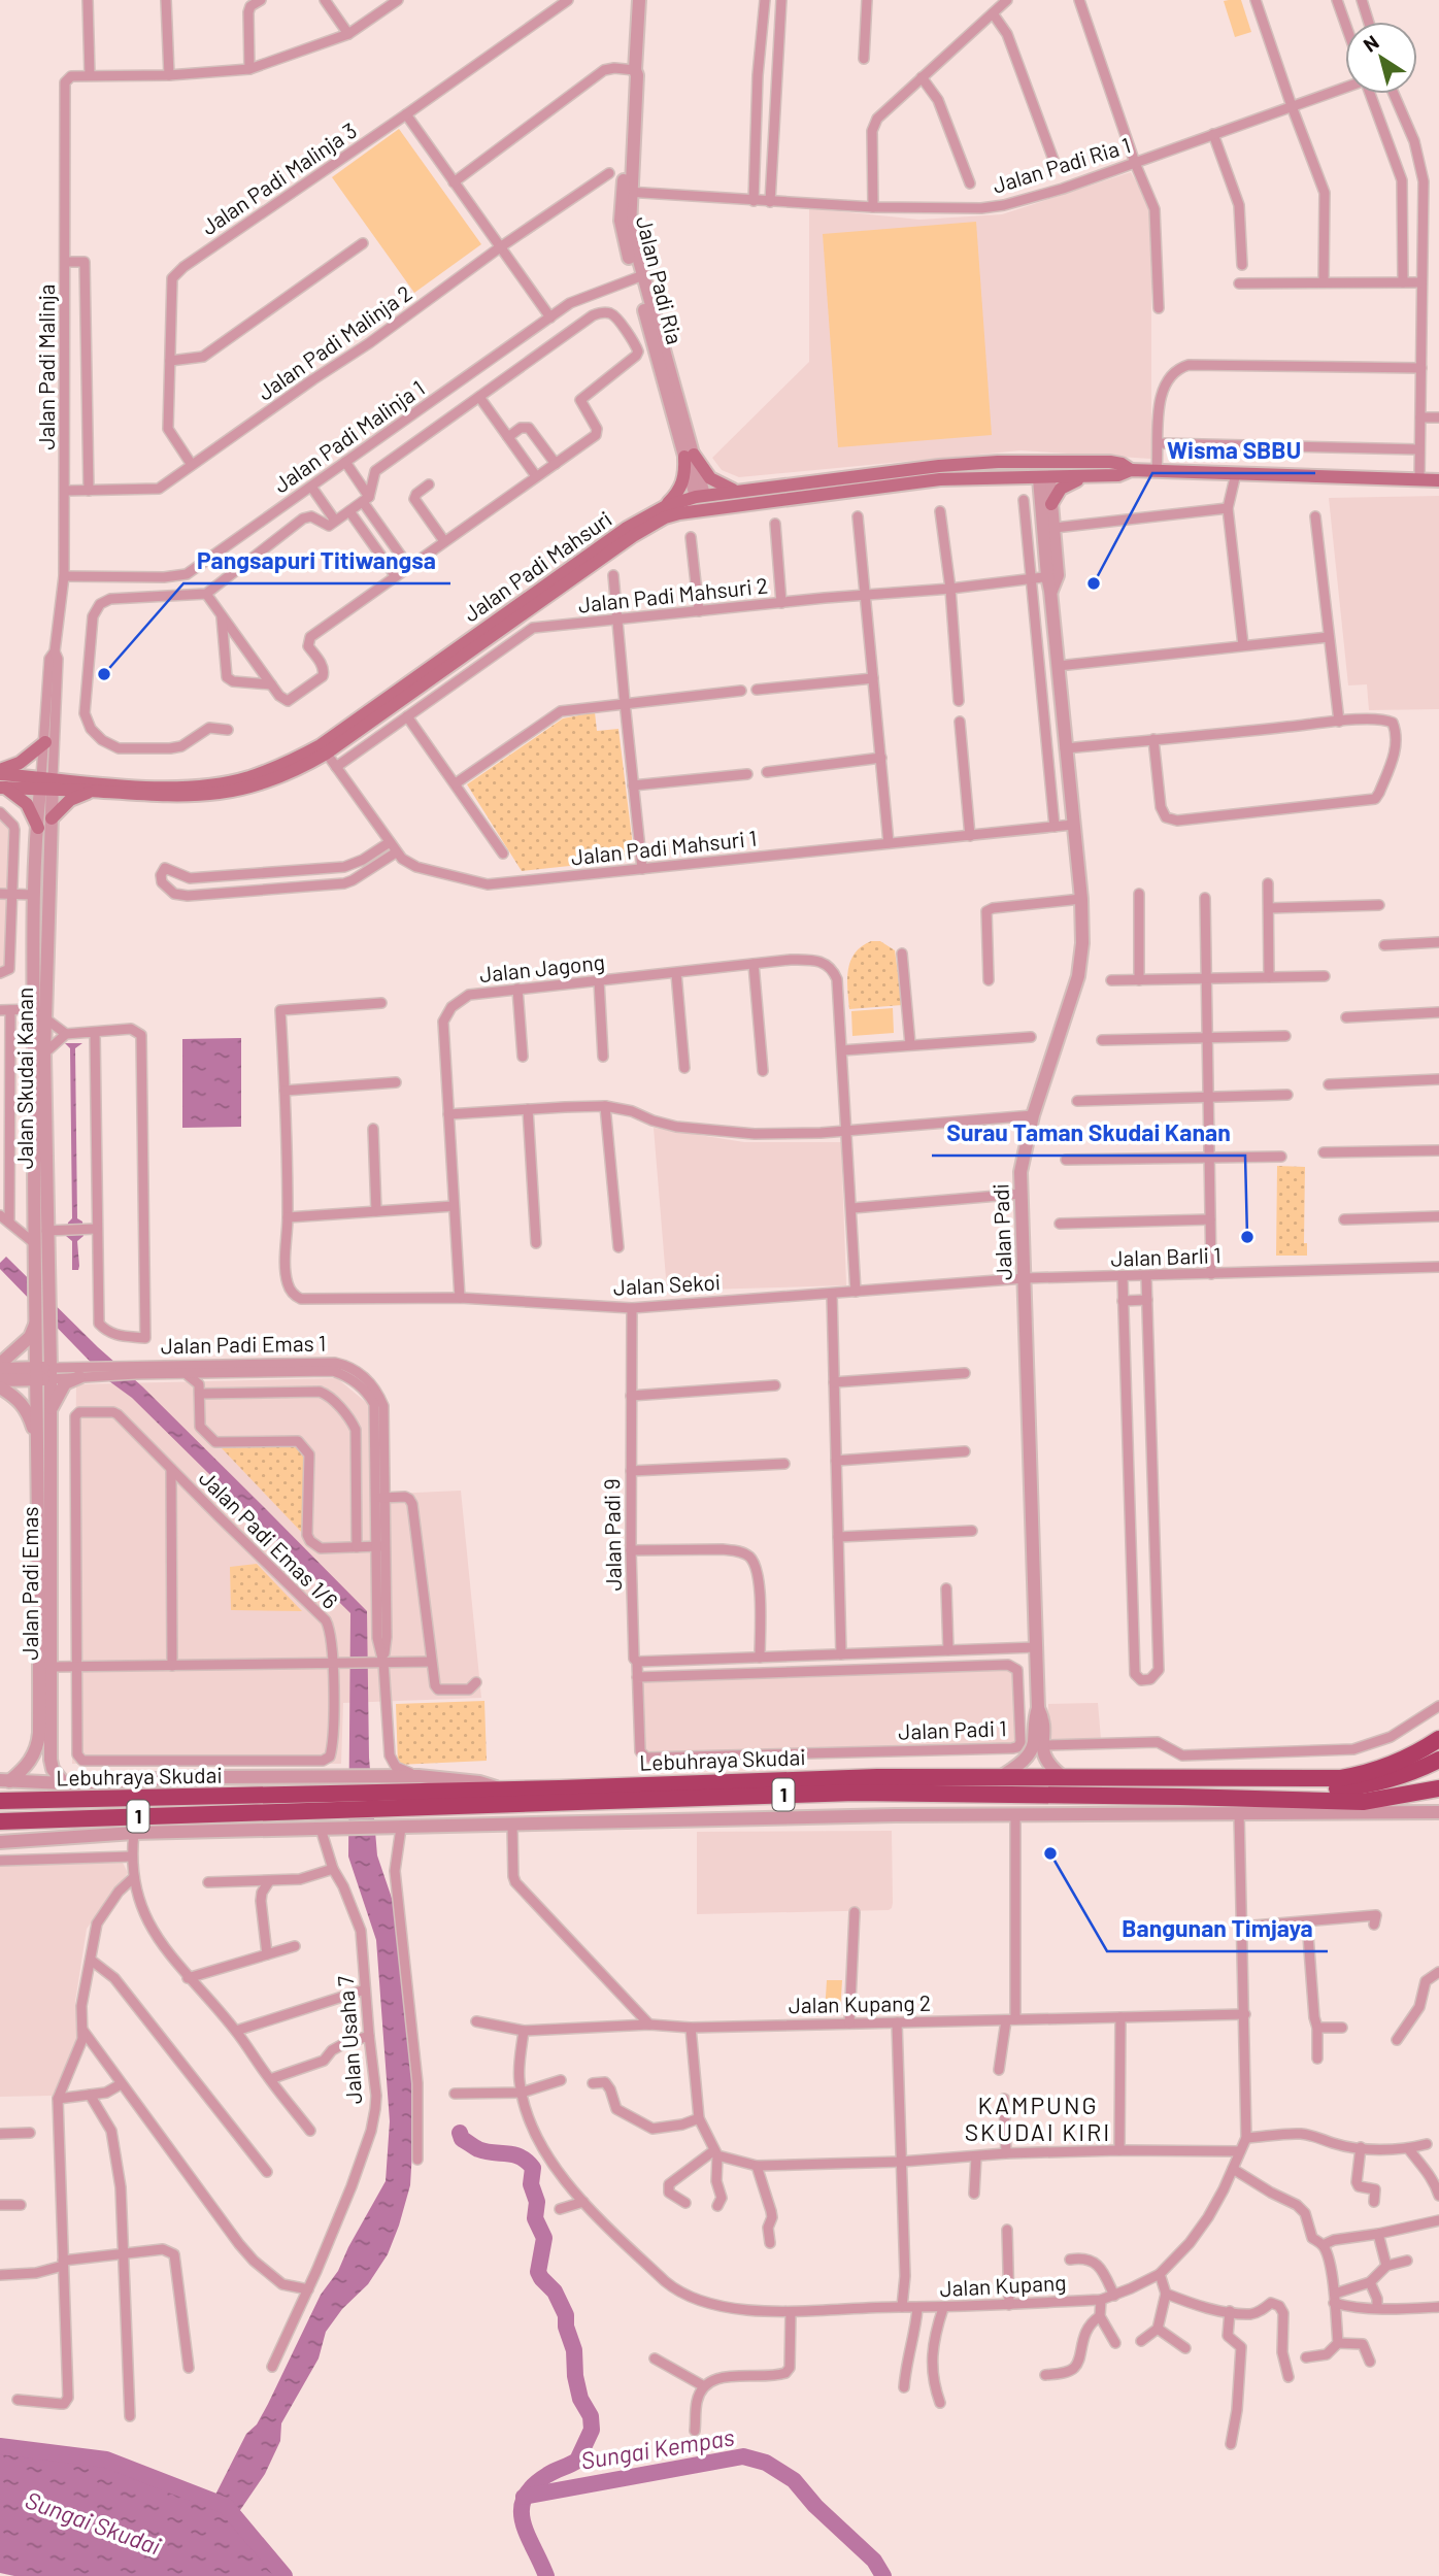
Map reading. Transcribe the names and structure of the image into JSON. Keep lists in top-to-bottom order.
{
  "streets": {
    "highway": ["Lebuhraya Skudai", "1"],
    "main road": ["Jalan Padi Mahsuri"],
    "street": [
      "Jalan Padi Ria 1",
      "Jalan Padi Malinja 3",
      "Jalan Padi Ria",
      "Jalan Padi Malinja 2",
      "Jalan Padi Malinja",
      "Jalan Padi Malinja 1",
      "Jalan Padi Mahsuri 2",
      "Jalan Padi Mahsuri 1",
      "Jalan Jagong",
      "Jalan Skudai Kanan",
      "Jalan Padi",
      "Jalan Barli 1",
      "Jalan Sekoi",
      "Jalan Padi Emas 1",
      "Jalan Padi 9",
      "Jalan Padi Emas 1/6",
      "Jalan Padi Emas",
      "Jalan Padi 1",
      "Jalan Kupang 2",
      "Jalan Usaha 7",
      "Jalan Kupang"
    ]
  },
  "crossings": [
    ["Jalan Padi Ria 1", "Jalan Padi Ria"],
    ["Jalan Padi Malinja 3", "Jalan Padi Malinja 2"],
    ["Jalan Padi Ria", "Jalan Padi Malinja 1"],
    ["Jalan Padi Ria", "Jalan Padi Mahsuri"],
    ["Jalan Padi Malinja 2", "Jalan Padi Malinja"],
    ["Jalan Padi Malinja", "Jalan Padi Malinja 1"],
    ["Jalan Padi Malinja", "Jalan Padi Mahsuri"],
    ["Jalan Padi Malinja", "Jalan Skudai Kanan"],
    ["Jalan Padi Mahsuri", "Jalan Skudai Kanan"],
    ["Jalan Padi Mahsuri", "Jalan Padi"],
    ["Jalan Padi Mahsuri 2", "Jalan Padi"],
    ["Jalan Padi Mahsuri 1", "Jalan Padi"],
    ["Jalan Jagong", "Jalan Sekoi"],
    ["Jalan Skudai Kanan", "Jalan Padi Emas 1"],
    ["Jalan Skudai Kanan", "Jalan Padi Emas"],
    ["Jalan Padi", "Jalan Barli 1"],
    ["Jalan Padi", "Jalan Sekoi"],
    ["Jalan Padi", "Lebuhraya Skudai"],
    ["Jalan Barli 1", "Jalan Sekoi"],
    ["Jalan Sekoi", "Jalan Padi 9"],
    ["Jalan Padi Emas 1", "Jalan Padi Emas"],
    ["Jalan Padi 9", "Jalan Padi 1"],
    ["Jalan Kupang 2", "Jalan Kupang"]
  ],
  "districts": ["KAMPUNG SKUDAI KIRI"],
  "water": ["Sungai Kempas", "Sungai Skudai"],
  "places": [
    "Wisma SBBU",
    "Pangsapuri Titiwangsa",
    "Surau Taman Skudai Kanan",
    "Bangunan Timjaya"
  ],
  "north": "top left"
}
